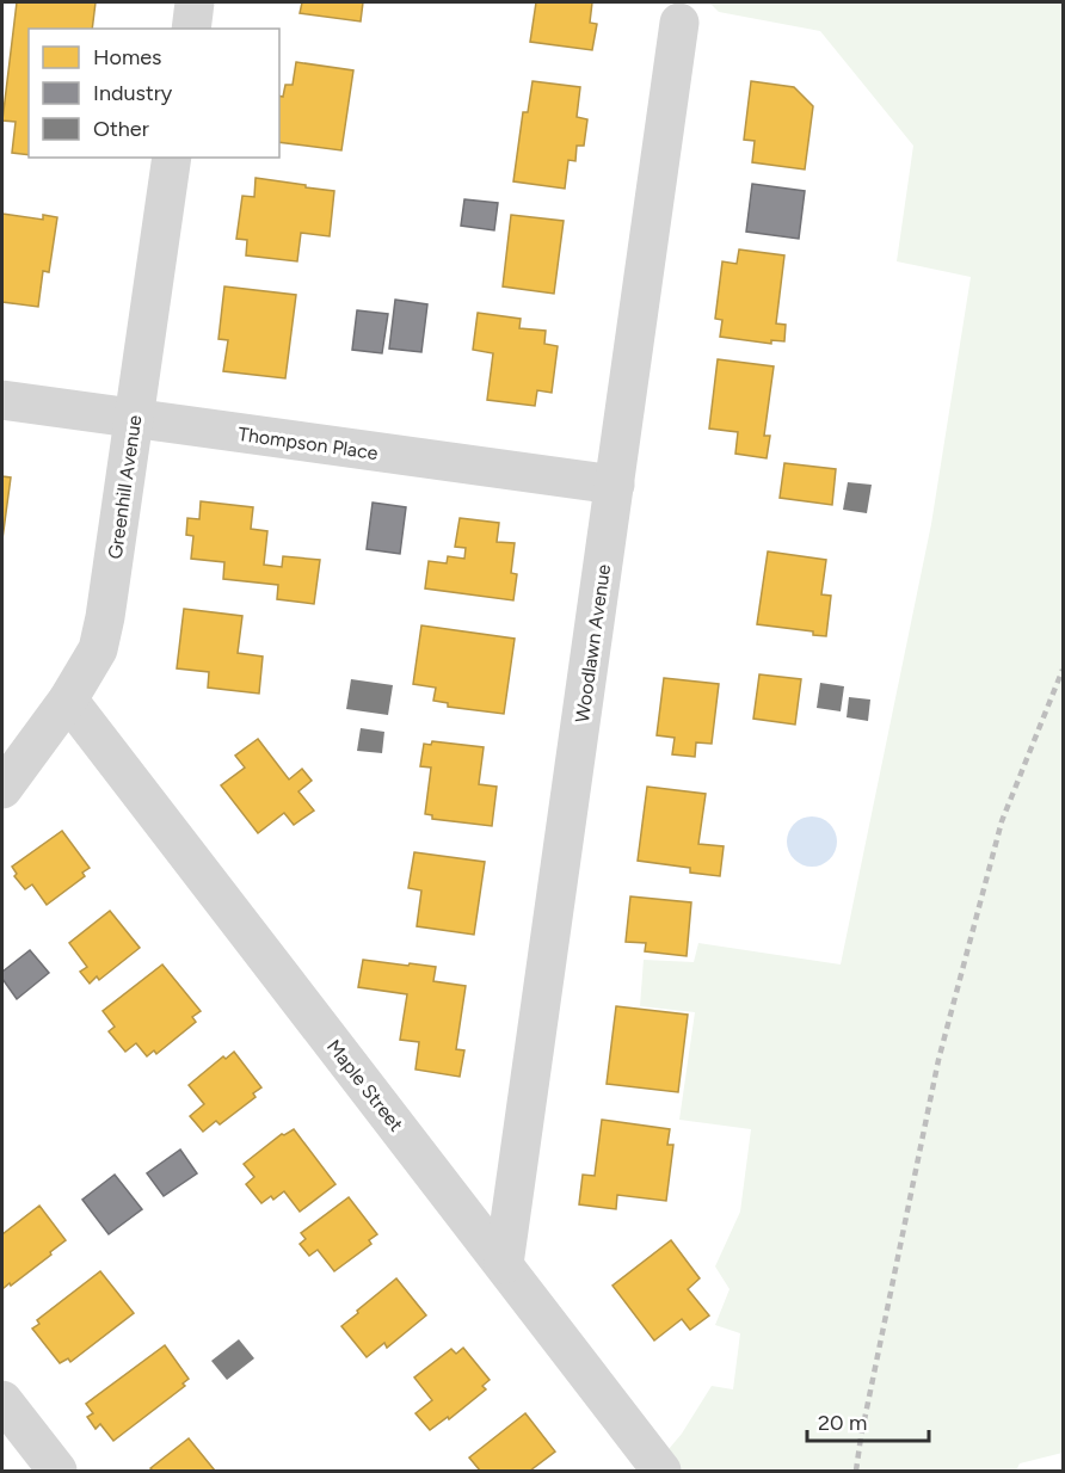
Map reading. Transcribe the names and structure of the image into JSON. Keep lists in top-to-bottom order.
{
  "streets": {
    "street": [
      "Thompson Place",
      "Greenhill Avenue",
      "Woodlawn Avenue",
      "Maple Street"
    ]
  },
  "crossings": [
    ["Thompson Place", "Greenhill Avenue"],
    ["Thompson Place", "Woodlawn Avenue"],
    ["Greenhill Avenue", "Maple Street"],
    ["Woodlawn Avenue", "Maple Street"]
  ],
  "legend": ["Homes", "Industry", "Other"],
  "scale_bar": "20 m"
}
